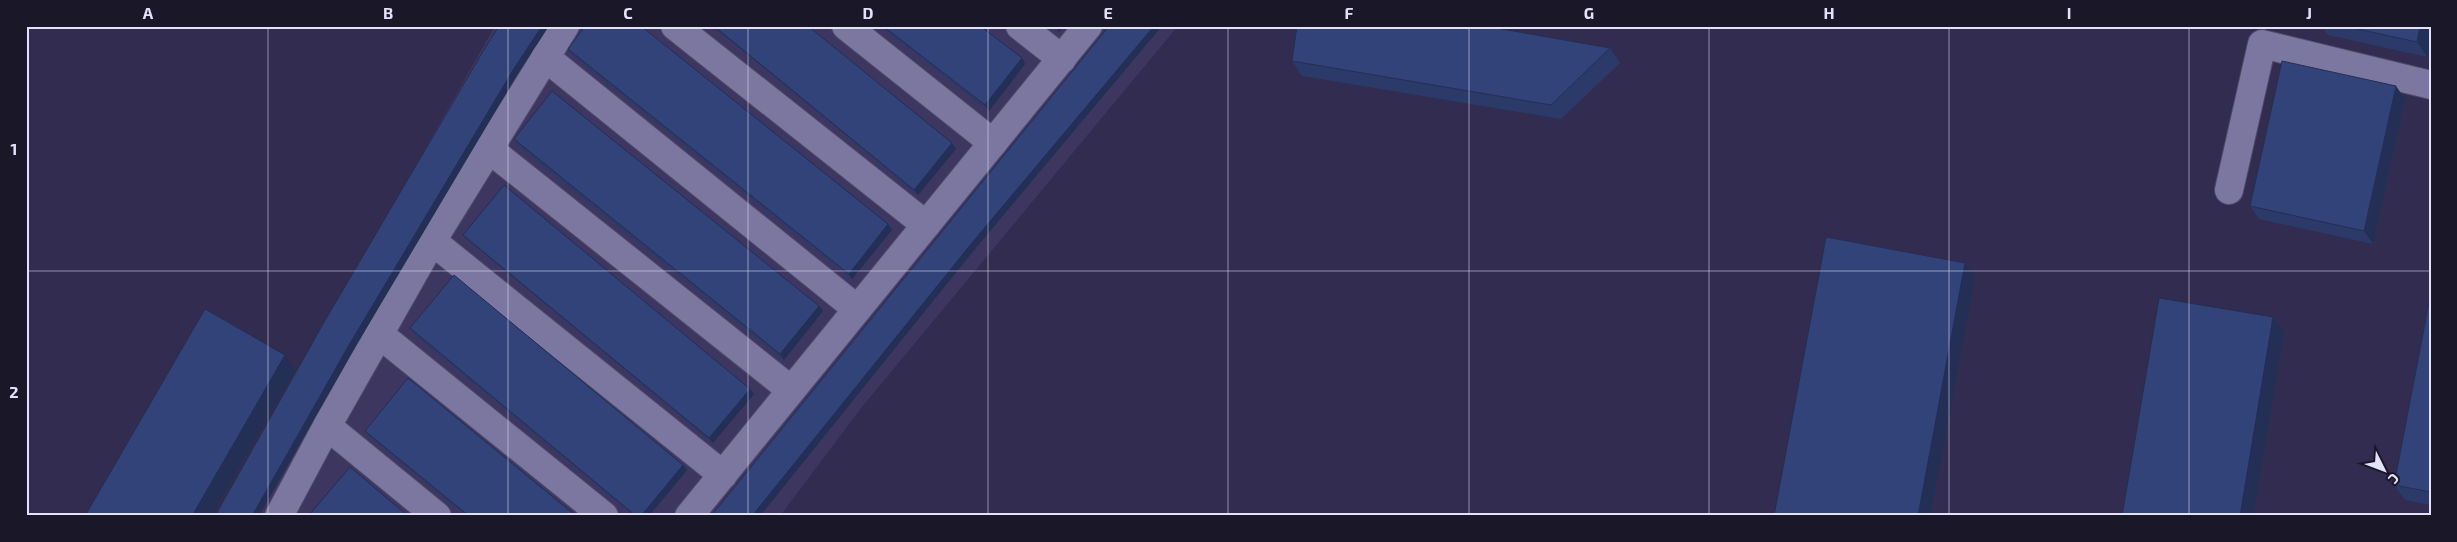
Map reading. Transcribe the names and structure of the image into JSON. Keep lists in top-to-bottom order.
{
  "north": "bottom right",
  "grid": {
    "columns": [
      "A",
      "B",
      "C",
      "D",
      "E",
      "F",
      "G",
      "H",
      "I",
      "J"
    ],
    "rows": ["1", "2"]
  }
}
